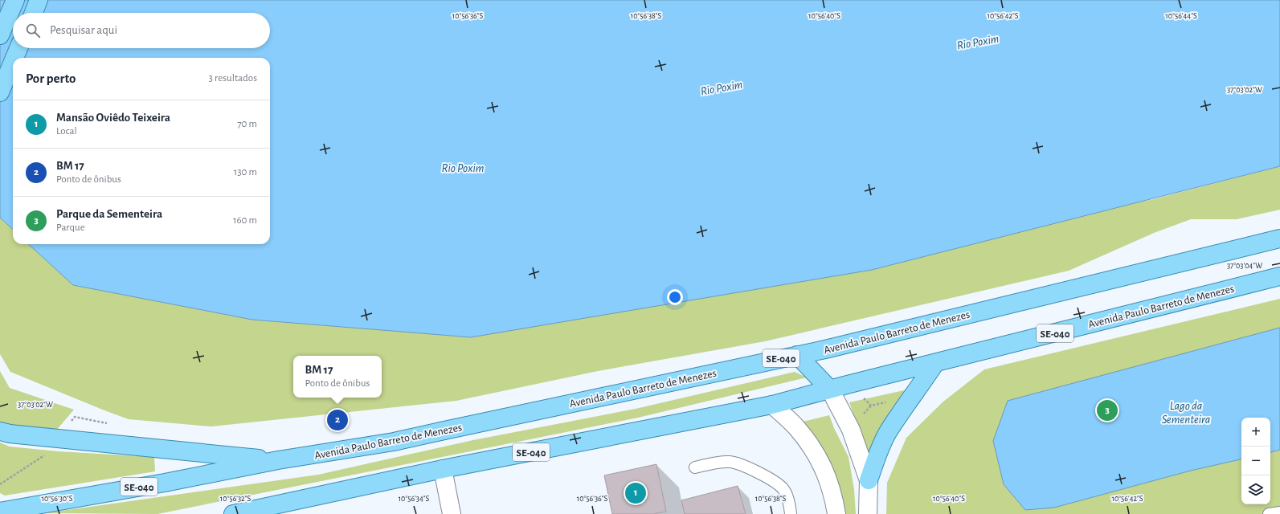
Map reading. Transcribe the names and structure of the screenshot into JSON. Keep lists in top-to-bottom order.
{
  "streets": {
    "main road": ["Avenida Paulo Barreto de Menezes", "SE-040"]
  },
  "water": ["Rio Poxim", "Lago da Sementeira"],
  "page": {
    "search": "Pesquisar aqui",
    "heading": ["Por perto", "3 resultados"],
    "list": [
      {
        "mark": "1",
        "name": "Mansão Oviêdo Teixeira",
        "note": "Local",
        "value": "70 m"
      },
      {
        "mark": "2",
        "name": "BM 17",
        "note": "Ponto de ônibus",
        "value": "130 m"
      },
      {
        "mark": "3",
        "name": "Parque da Sementeira",
        "note": "Parque",
        "value": "160 m"
      }
    ],
    "popup": ["BM 17", "Ponto de ônibus"],
    "pins": ["3", "2", "1"],
    "map_buttons": ["+", "−"]
  },
  "coordinates": [
    "10°56'44\"S",
    "10°56'36\"S",
    "10°56'38\"S",
    "10°56'40\"S",
    "10°56'42\"S",
    "37°03'02\"W",
    "37°03'04\"W",
    "10°56'30\"S",
    "10°56'32\"S",
    "10°56'34\"S"
  ]
}
